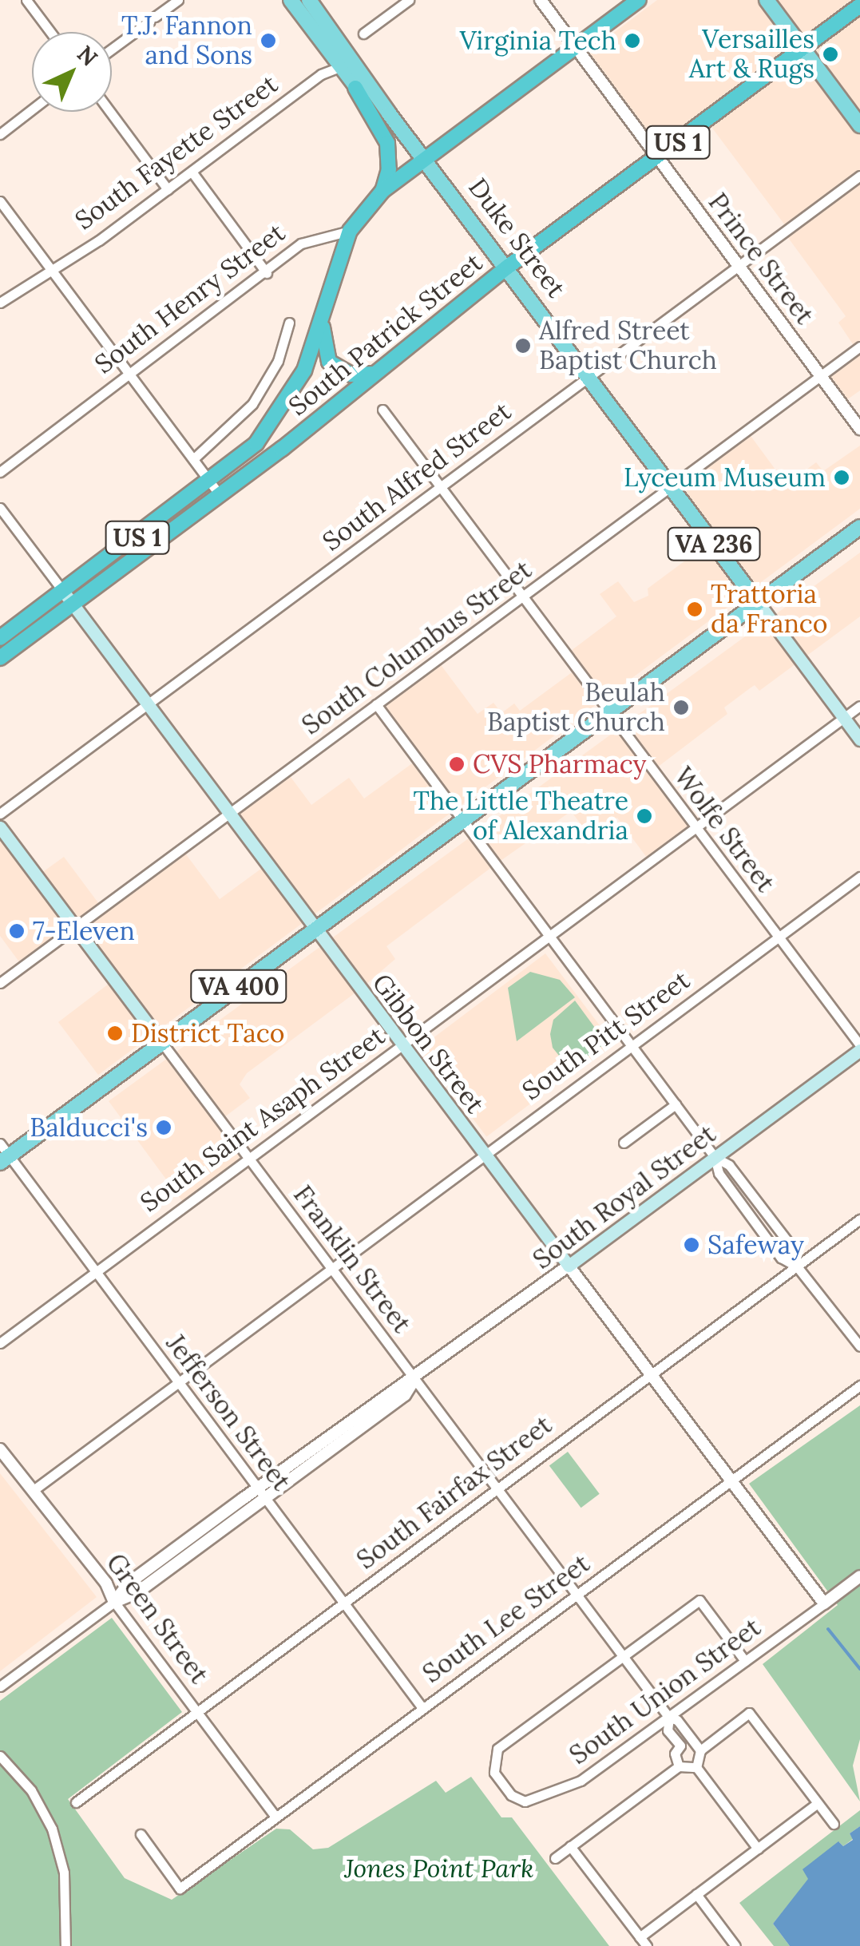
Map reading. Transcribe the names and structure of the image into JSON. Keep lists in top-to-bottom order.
{
  "streets": {
    "highway": ["US 1", "South Patrick Street"],
    "main road": [
      "Duke Street",
      "VA 236",
      "VA 400",
      "Gibbon Street",
      "South Royal Street",
      "Franklin Street"
    ],
    "street": [
      "South Fayette Street",
      "Prince Street",
      "South Henry Street",
      "South Alfred Street",
      "South Columbus Street",
      "Wolfe Street",
      "South Pitt Street",
      "South Saint Asaph Street",
      "Jefferson Street",
      "South Fairfax Street",
      "Green Street",
      "South Lee Street",
      "South Union Street"
    ]
  },
  "crossings": [
    ["US 1", "Duke Street"],
    ["US 1", "Prince Street"],
    ["US 1", "South Henry Street"],
    ["US 1", "South Patrick Street"],
    ["South Fayette Street", "Duke Street"],
    ["Duke Street", "South Patrick Street"],
    ["Duke Street", "South Alfred Street"],
    ["Duke Street", "South Columbus Street"],
    ["Duke Street", "VA 400"],
    ["Duke Street", "South Saint Asaph Street"],
    ["Prince Street", "South Patrick Street"],
    ["Prince Street", "South Alfred Street"],
    ["Prince Street", "South Columbus Street"],
    ["South Henry Street", "South Patrick Street"],
    ["South Patrick Street", "Gibbon Street"],
    ["South Alfred Street", "Wolfe Street"],
    ["South Alfred Street", "Gibbon Street"],
    ["South Columbus Street", "Wolfe Street"],
    ["South Columbus Street", "Gibbon Street"],
    ["South Columbus Street", "Franklin Street"],
    ["Wolfe Street", "VA 400"],
    ["Wolfe Street", "South Pitt Street"],
    ["Wolfe Street", "South Saint Asaph Street"],
    ["Wolfe Street", "South Royal Street"],
    ["VA 400", "Gibbon Street"],
    ["VA 400", "Franklin Street"],
    ["VA 400", "Jefferson Street"],
    ["South Pitt Street", "Gibbon Street"],
    ["South Pitt Street", "Franklin Street"],
    ["South Pitt Street", "Jefferson Street"],
    ["South Pitt Street", "Green Street"],
    ["Gibbon Street", "South Saint Asaph Street"],
    ["Gibbon Street", "South Royal Street"],
    ["Gibbon Street", "South Fairfax Street"],
    ["Gibbon Street", "South Lee Street"],
    ["Gibbon Street", "South Union Street"],
    ["South Saint Asaph Street", "Franklin Street"],
    ["South Saint Asaph Street", "Jefferson Street"],
    ["South Royal Street", "Franklin Street"],
    ["South Royal Street", "Jefferson Street"],
    ["South Royal Street", "Green Street"],
    ["Franklin Street", "South Fairfax Street"],
    ["Franklin Street", "South Lee Street"],
    ["Franklin Street", "South Union Street"],
    ["Jefferson Street", "South Fairfax Street"],
    ["Jefferson Street", "South Lee Street"],
    ["South Fairfax Street", "Green Street"],
    ["Green Street", "South Lee Street"]
  ],
  "parks": ["Jones Point Park"],
  "places": [
    "T.J. Fannon and Sons",
    "Virginia Tech",
    "Versailles Art & Rugs",
    "Alfred Street Baptist Church",
    "Lyceum Museum",
    "Trattoria da Franco",
    "Beulah Baptist Church",
    "CVS Pharmacy",
    "The Little Theatre of Alexandria",
    "7-Eleven",
    "District Taco",
    "Balducci's",
    "Safeway"
  ],
  "north": "top right"
}
